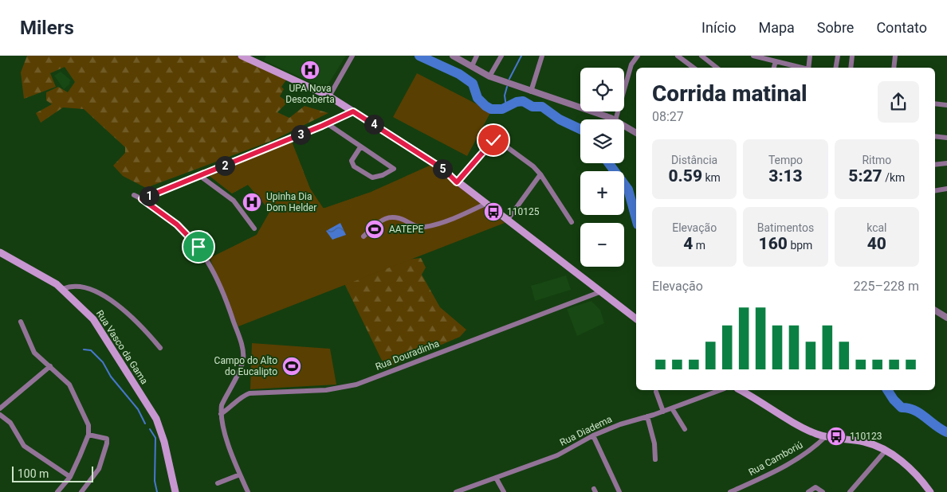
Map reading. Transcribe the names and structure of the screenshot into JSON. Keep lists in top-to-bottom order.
{
  "streets": {
    "main road": ["Rua Vasco da Gama"],
    "street": ["Rua Douradinha", "Rua Diadema", "Rua Camboriú"]
  },
  "places": {
    "hospital": ["UPA Nova Descoberta", "Upinha Dia Dom Helder"],
    "bus stop": ["110125", "110123"],
    "sports": ["AATEPE", "Campo do Alto do Eucalipto"]
  },
  "scale_bar": "100 m",
  "page": {
    "header": "Milers",
    "nav": [
      "Início",
      "Mapa",
      "Sobre",
      "Contato"
    ],
    "map_buttons": ["+", "−"],
    "heading": ["Corrida matinal", "08:27"],
    "pins": [
      "4",
      "3",
      "2",
      "5",
      "1"
    ],
    "stats": [
      ["Distância", "0.59 km"],
      ["Tempo", "3:13"],
      ["Ritmo", "5:27 /km"],
      ["Elevação", "4 m"],
      ["Batimentos", "160 bpm"],
      ["kcal", "40"]
    ],
    "chart": ["Elevação", "225–228 m"],
    "scale": "100 m"
  }
}
